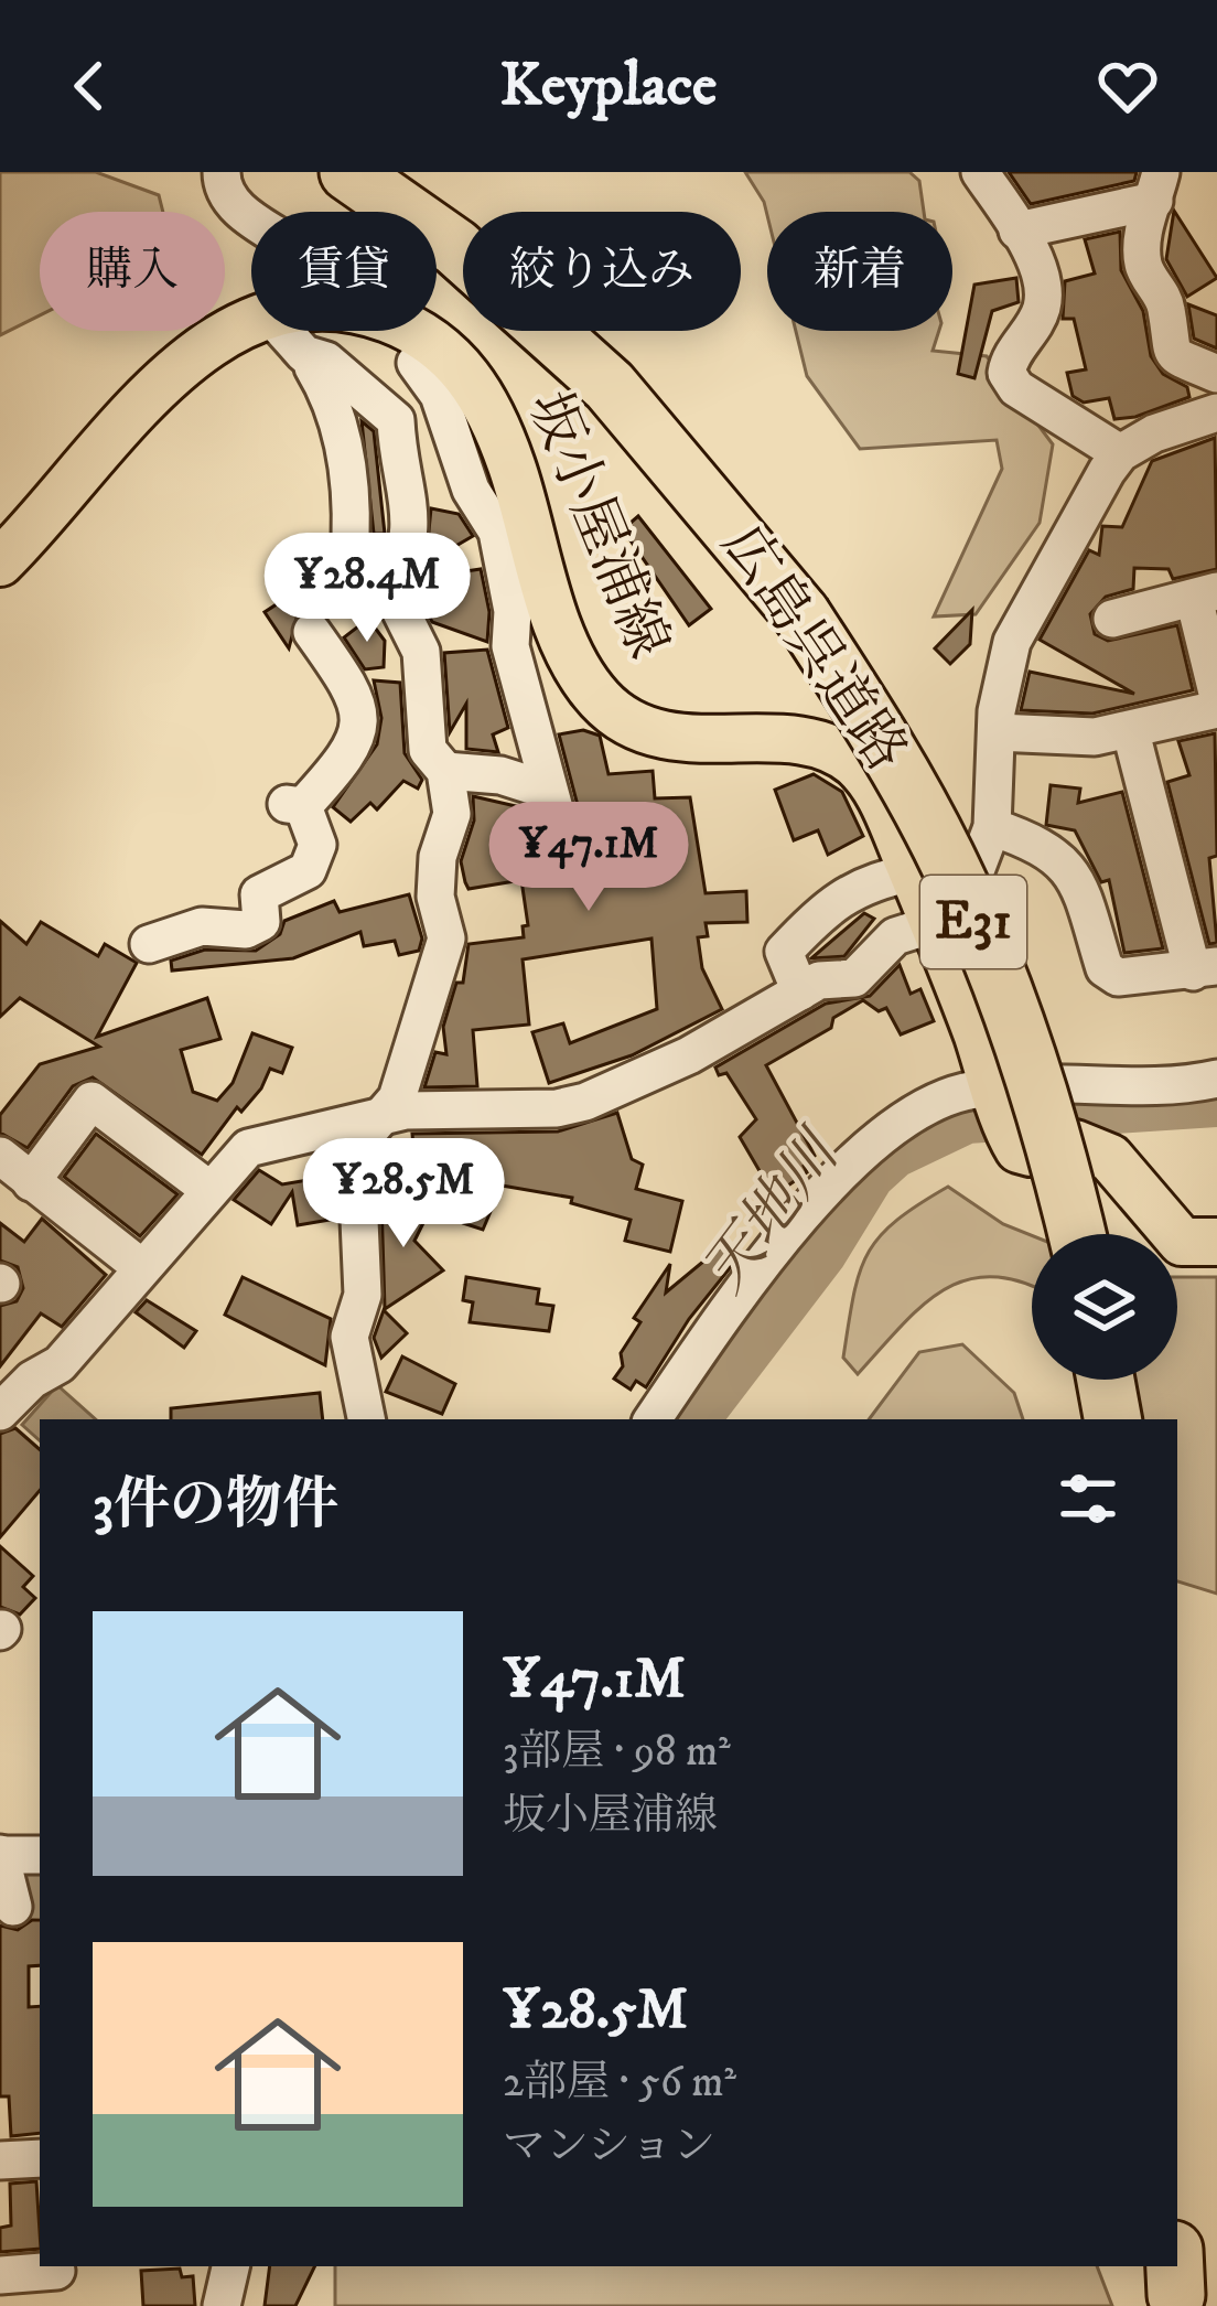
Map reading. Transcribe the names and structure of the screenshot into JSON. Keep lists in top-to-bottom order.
{
  "streets": {
    "highway": ["広島呉道路", "E31"],
    "main road": ["坂小屋浦線"]
  },
  "water": ["天地川"],
  "page": {
    "header": "Keyplace",
    "chip": [
      "購入",
      "賃貸",
      "絞り込み",
      "新着"
    ],
    "price": ["¥28.4M", "¥47.1M", "¥28.5M"],
    "heading": "3件の物件",
    "list": [
      {
        "name": "¥47.1M",
        "note": "3部屋 · 98 m² · 坂小屋浦線"
      },
      {
        "name": "¥28.5M",
        "note": "2部屋 · 56 m² · マンション"
      }
    ]
  }
}
